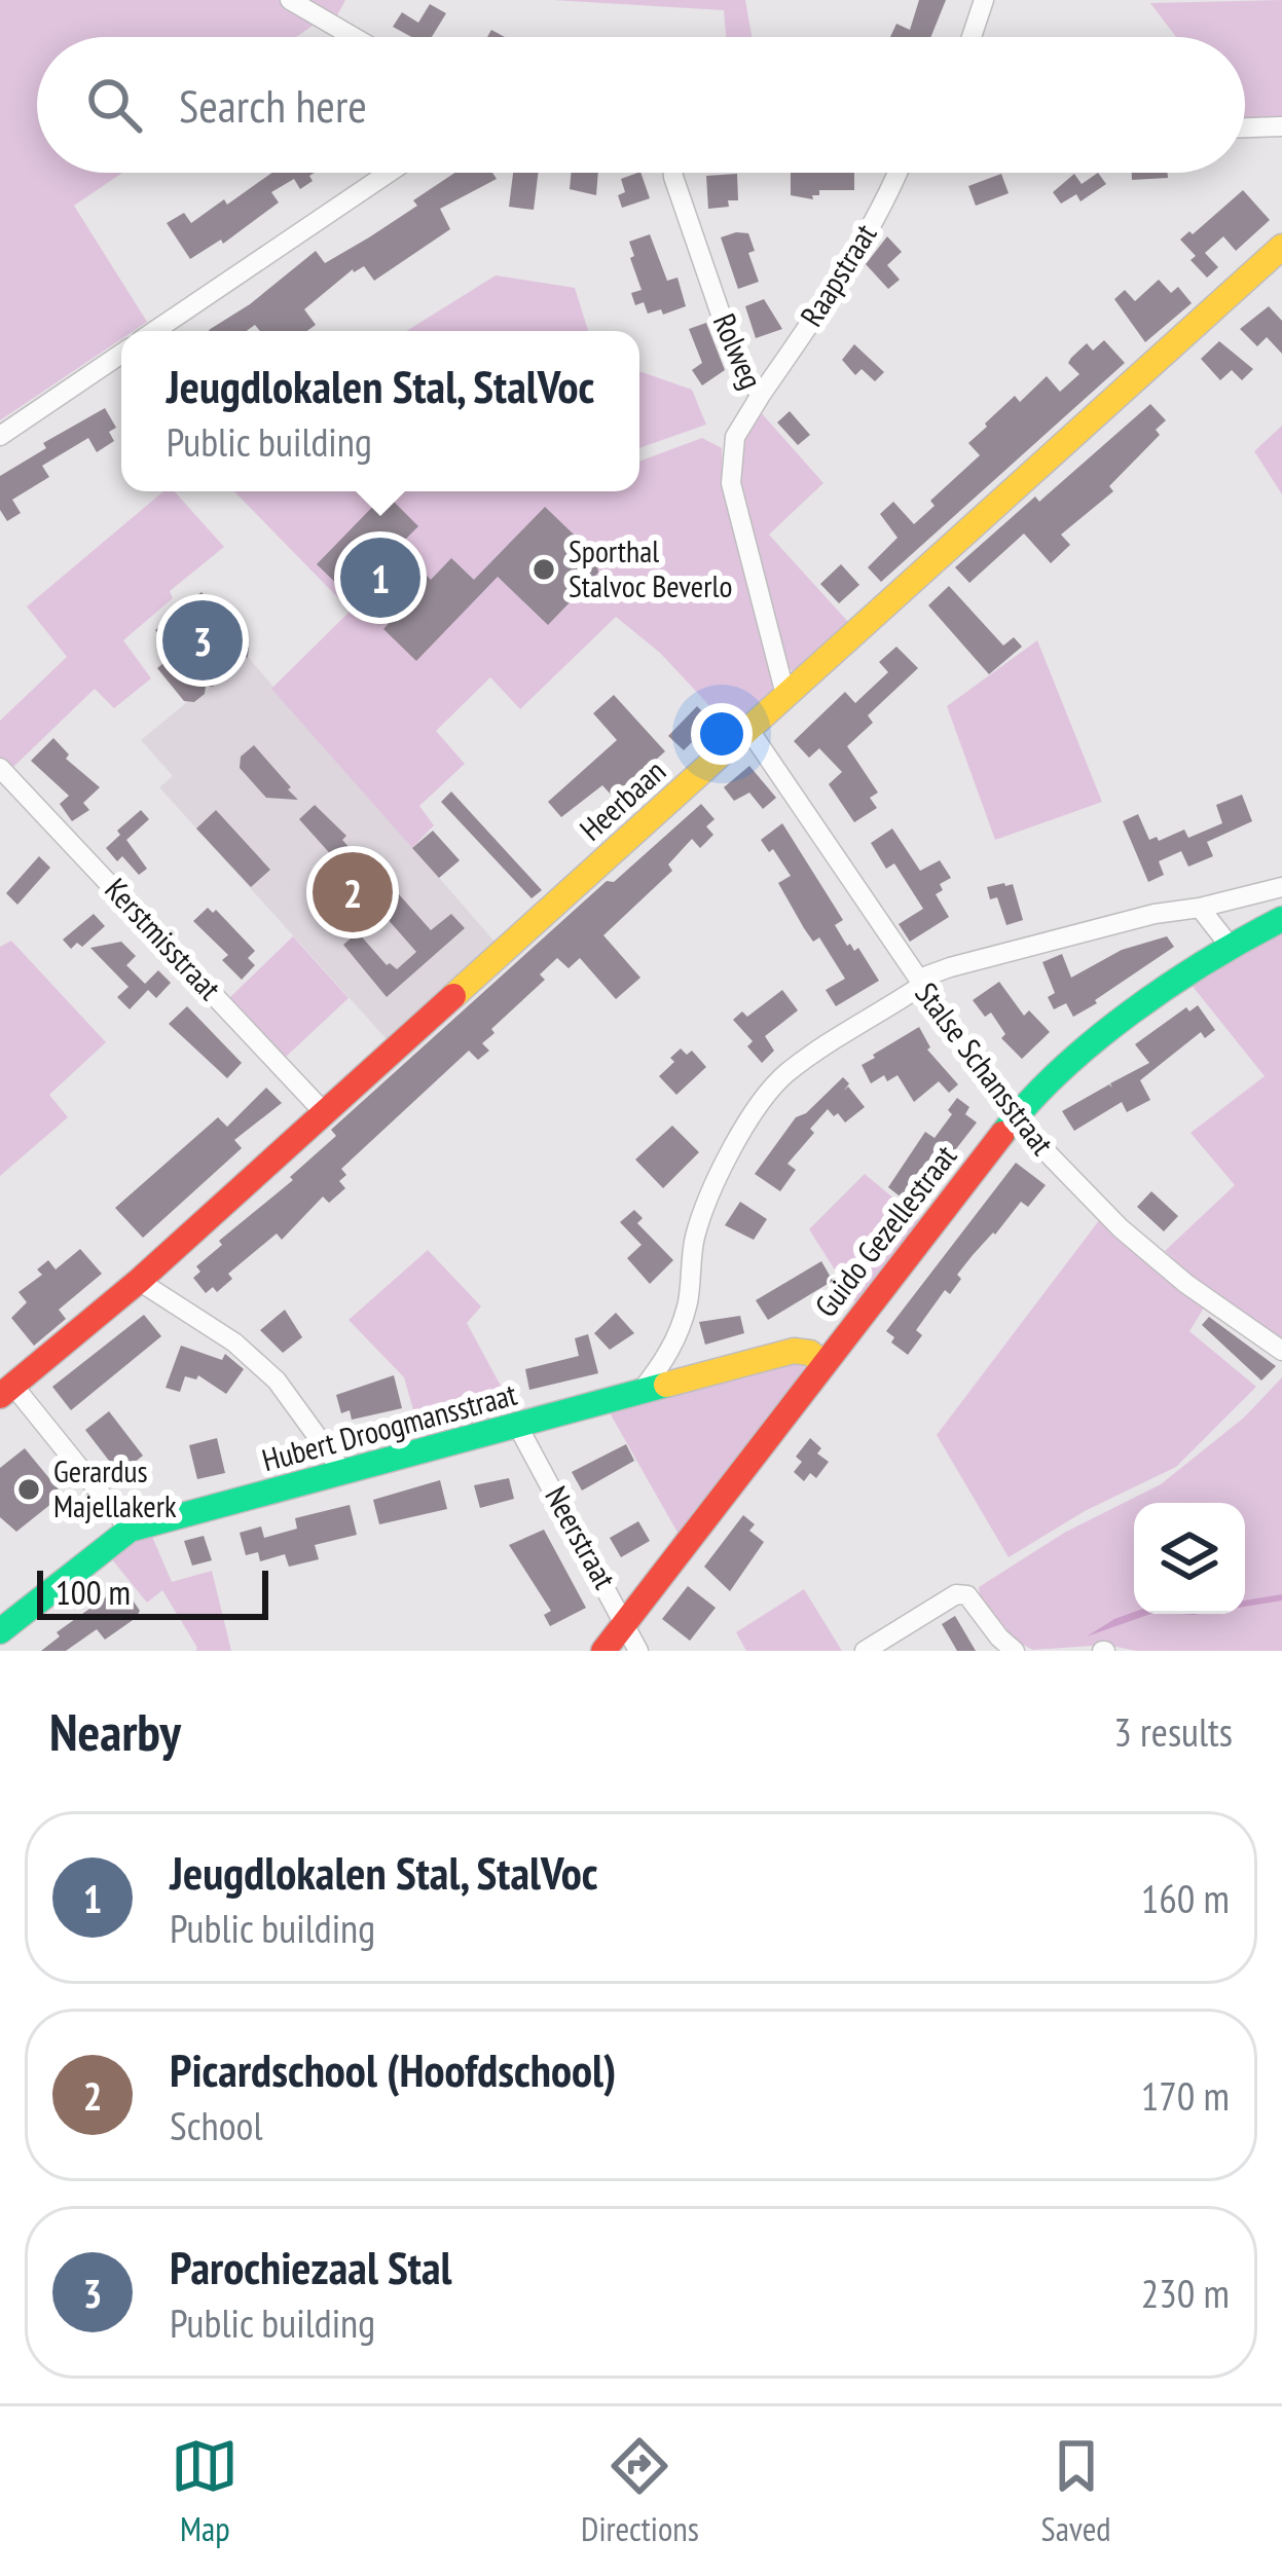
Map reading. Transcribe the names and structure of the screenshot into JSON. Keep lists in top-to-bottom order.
{
  "streets": {
    "street": [
      "Raapstraat",
      "Rolweg",
      "Heerbaan",
      "Kerstmisstraat",
      "Stalse Schansstraat",
      "Guido Gezellestraat",
      "Hubert Droogmansstraat",
      "Neerstraat"
    ]
  },
  "crossings": [
    ["Raapstraat", "Rolweg"],
    ["Rolweg", "Heerbaan"],
    ["Heerbaan", "Kerstmisstraat"],
    ["Heerbaan", "Stalse Schansstraat"],
    ["Stalse Schansstraat", "Guido Gezellestraat"],
    ["Guido Gezellestraat", "Hubert Droogmansstraat"],
    ["Guido Gezellestraat", "Neerstraat"],
    ["Hubert Droogmansstraat", "Neerstraat"]
  ],
  "places": ["Sporthal Stalvoc Beverlo", "Gerardus Majellakerk"],
  "scale_bar": "100 m",
  "page": {
    "search": "Search here",
    "popup": ["Jeugdlokalen Stal, StalVoc", "Public building"],
    "pins": ["1", "3", "2"],
    "scale": "100 m",
    "heading": ["Nearby", "3 results"],
    "list": [
      {
        "mark": "1",
        "name": "Jeugdlokalen Stal, StalVoc",
        "note": "Public building",
        "value": "160 m"
      },
      {
        "mark": "2",
        "name": "Picardschool (Hoofdschool)",
        "note": "School",
        "value": "170 m"
      },
      {
        "mark": "3",
        "name": "Parochiezaal Stal",
        "note": "Public building",
        "value": "230 m"
      }
    ],
    "nav": ["Map", "Directions", "Saved"]
  }
}
